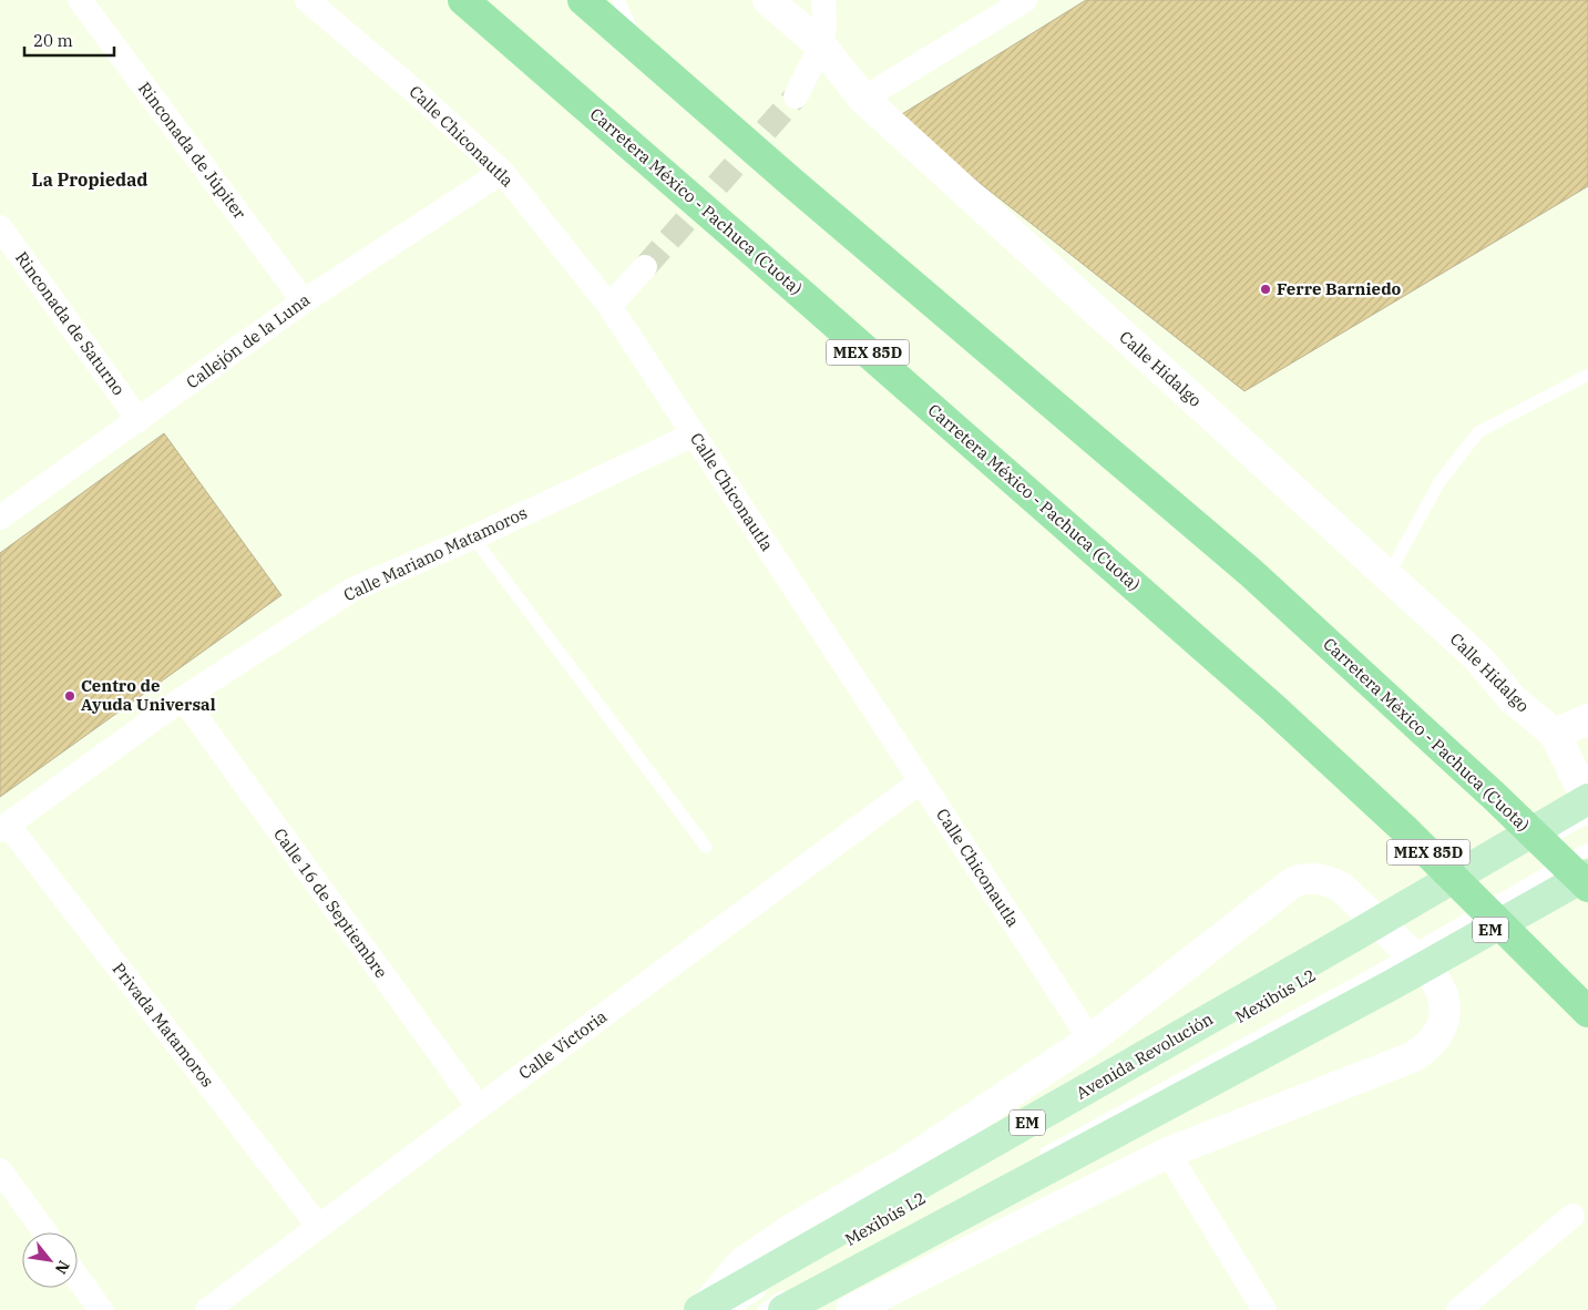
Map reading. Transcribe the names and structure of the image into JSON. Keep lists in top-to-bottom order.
{
  "streets": {
    "highway": ["Carretera México - Pachuca (Cuota)", "MEX 85D"],
    "main road": ["Calle Hidalgo", "EM", "Avenida Revolución"],
    "street": [
      "Calle Chiconautla",
      "Rinconada de Júpiter",
      "Rinconada de Saturno",
      "Callejón de la Luna",
      "Calle Mariano Matamoros",
      "Calle 16 de Septiembre",
      "Privada Matamoros",
      "Calle Victoria"
    ],
    "lane": ["Mexibús L2"]
  },
  "crossings": [
    ["Calle Chiconautla", "Callejón de la Luna"],
    ["Calle Chiconautla", "Calle Mariano Matamoros"],
    ["Calle Chiconautla", "Calle Victoria"],
    ["Rinconada de Júpiter", "Callejón de la Luna"],
    ["Rinconada de Saturno", "Callejón de la Luna"],
    ["Calle Mariano Matamoros", "Calle 16 de Septiembre"],
    ["Calle Mariano Matamoros", "Privada Matamoros"],
    ["Calle 16 de Septiembre", "Calle Victoria"],
    ["EM", "Mexibús L2"],
    ["Privada Matamoros", "Calle Victoria"]
  ],
  "districts": ["La Propiedad"],
  "places": ["Ferre Barniedo", "Centro de Ayuda Universal"],
  "scale_bar": "20 m",
  "north": "bottom right"
}
